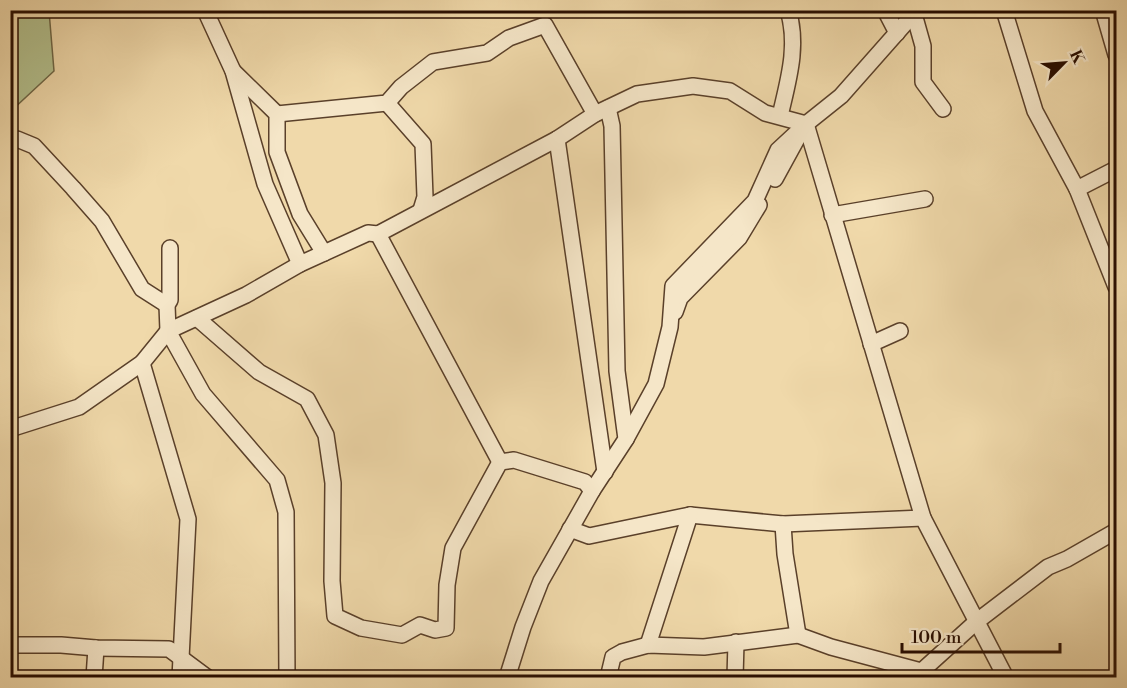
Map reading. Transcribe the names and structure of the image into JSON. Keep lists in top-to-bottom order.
{
  "scale_bar": "100 m",
  "north": "top right"
}
